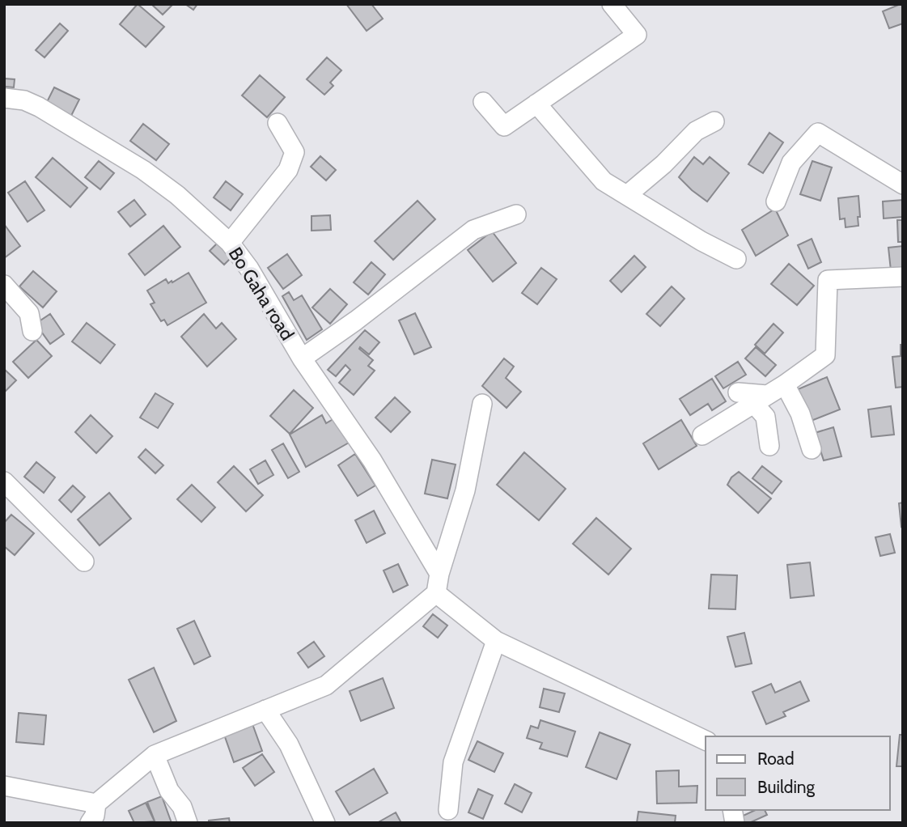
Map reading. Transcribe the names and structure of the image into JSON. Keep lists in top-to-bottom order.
{
  "streets": {
    "street": ["Bo Gaha road"]
  },
  "legend": ["Road", "Building"]
}
